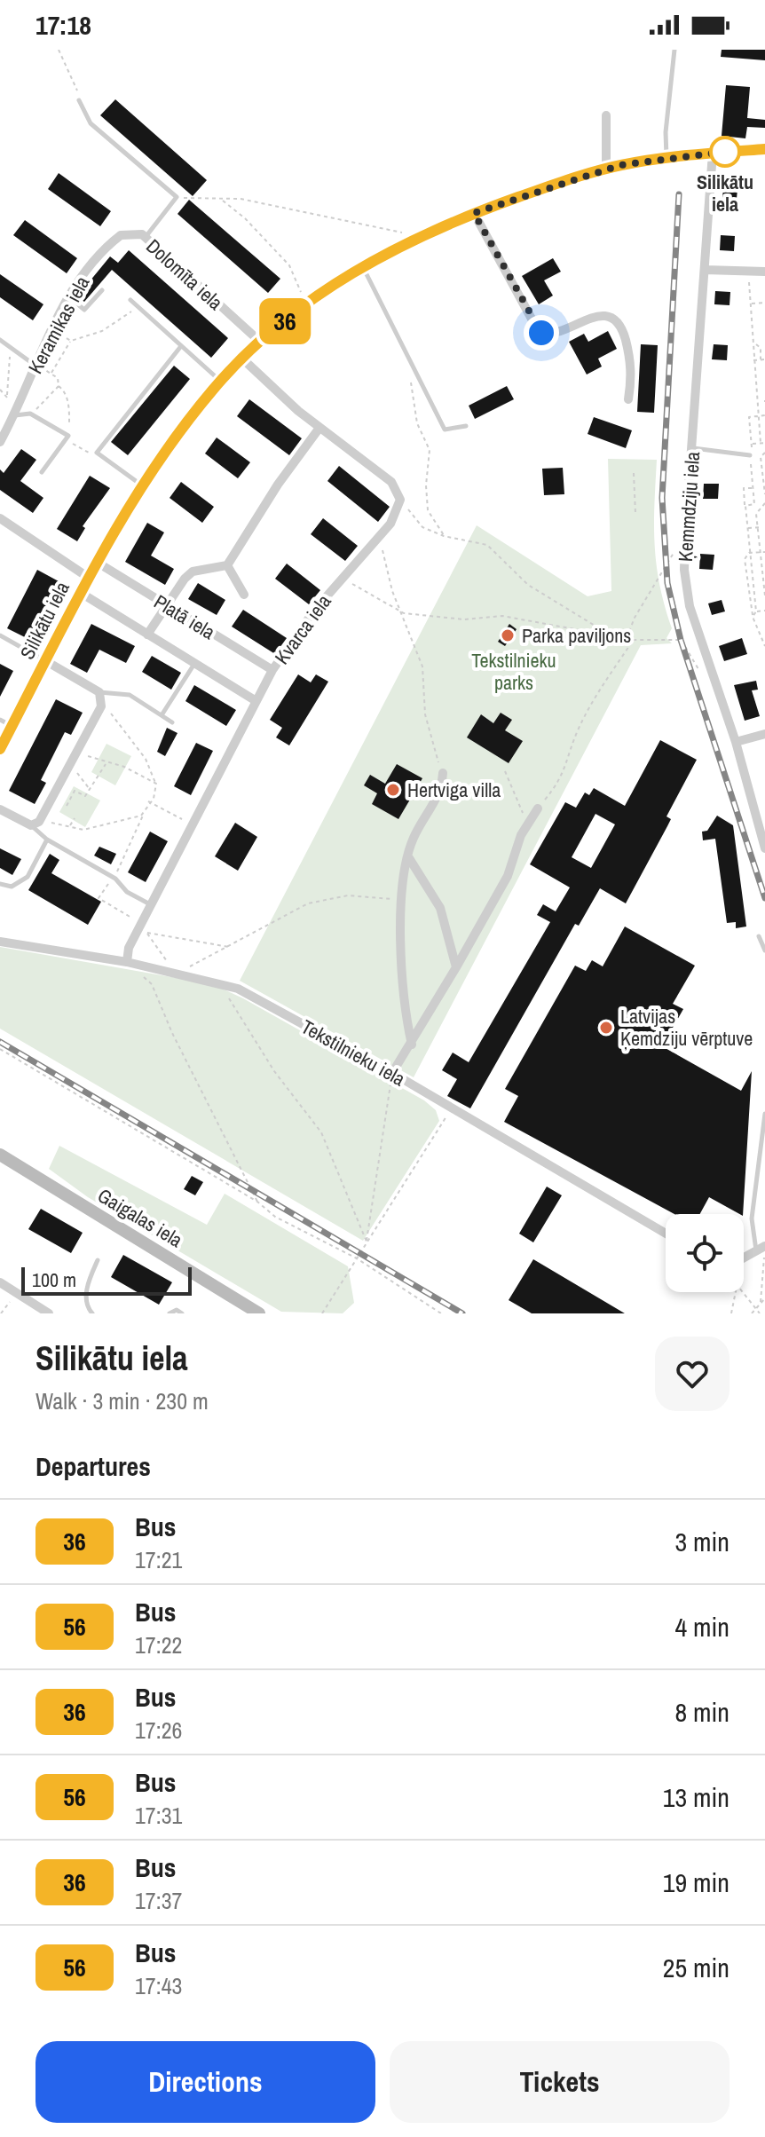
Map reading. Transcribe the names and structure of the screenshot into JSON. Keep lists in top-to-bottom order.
{
  "streets": {
    "main road": ["Silikātu iela", "Gaigalas iela"],
    "street": [
      "Dolomīta iela",
      "Keramikas iela",
      "Ķemmdziju iela",
      "Platā iela",
      "Kvarca iela",
      "Tekstilnieku iela"
    ]
  },
  "crossings": [
    ["Dolomīta iela", "Keramikas iela"],
    ["Dolomīta iela", "Silikātu iela"],
    ["Ķemmdziju iela", "Silikātu iela"],
    ["Platā iela", "Silikātu iela"],
    ["Platā iela", "Kvarca iela"],
    ["Kvarca iela", "Tekstilnieku iela"]
  ],
  "parks": ["Tekstilnieku parks"],
  "places": [
    "Silikātu iela",
    "Parka paviljons",
    "Hertviga villa",
    "Latvijas Ķemdziju vērptuve"
  ],
  "lines": ["bus line 36"],
  "scale_bar": "100 m",
  "page": {
    "status": "17:18",
    "on_map": "36",
    "scale": "100 m",
    "heading": [
      ["Silikātu iela", "Walk · 3 min · 230 m"],
      "Departures"
    ],
    "list": [
      {
        "mark": "36",
        "name": "Bus",
        "note": "17:21",
        "value": "3 min"
      },
      {
        "mark": "56",
        "name": "Bus",
        "note": "17:22",
        "value": "4 min"
      },
      {
        "mark": "36",
        "name": "Bus",
        "note": "17:26",
        "value": "8 min"
      },
      {
        "mark": "56",
        "name": "Bus",
        "note": "17:31",
        "value": "13 min"
      },
      {
        "mark": "36",
        "name": "Bus",
        "note": "17:37",
        "value": "19 min"
      },
      {
        "mark": "56",
        "name": "Bus",
        "note": "17:43",
        "value": "25 min"
      }
    ],
    "buttons": ["Directions", "Tickets"]
  }
}
